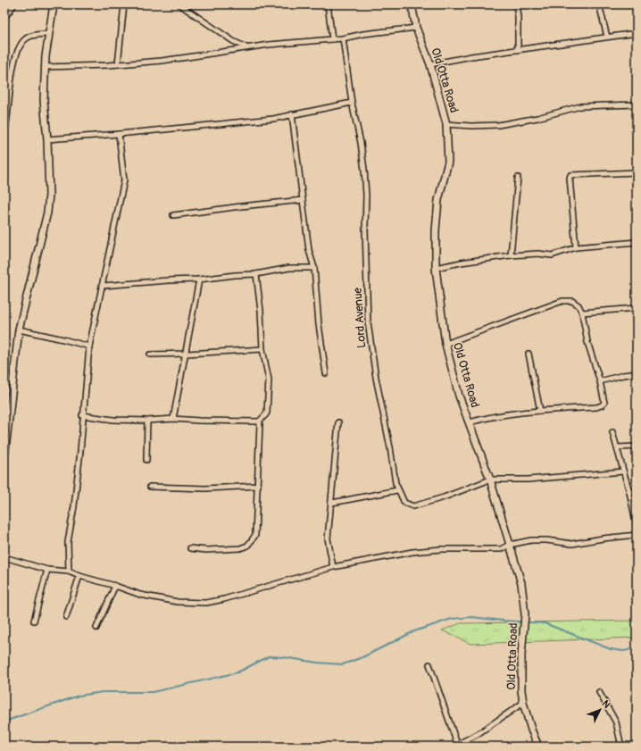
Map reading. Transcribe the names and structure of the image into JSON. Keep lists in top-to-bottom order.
{
  "streets": {
    "street": ["Old Otta Road", "Lord Avenue"]
  },
  "crossings": [
    ["Old Otta Road", "Lord Avenue"]
  ],
  "north": "top right"
}
